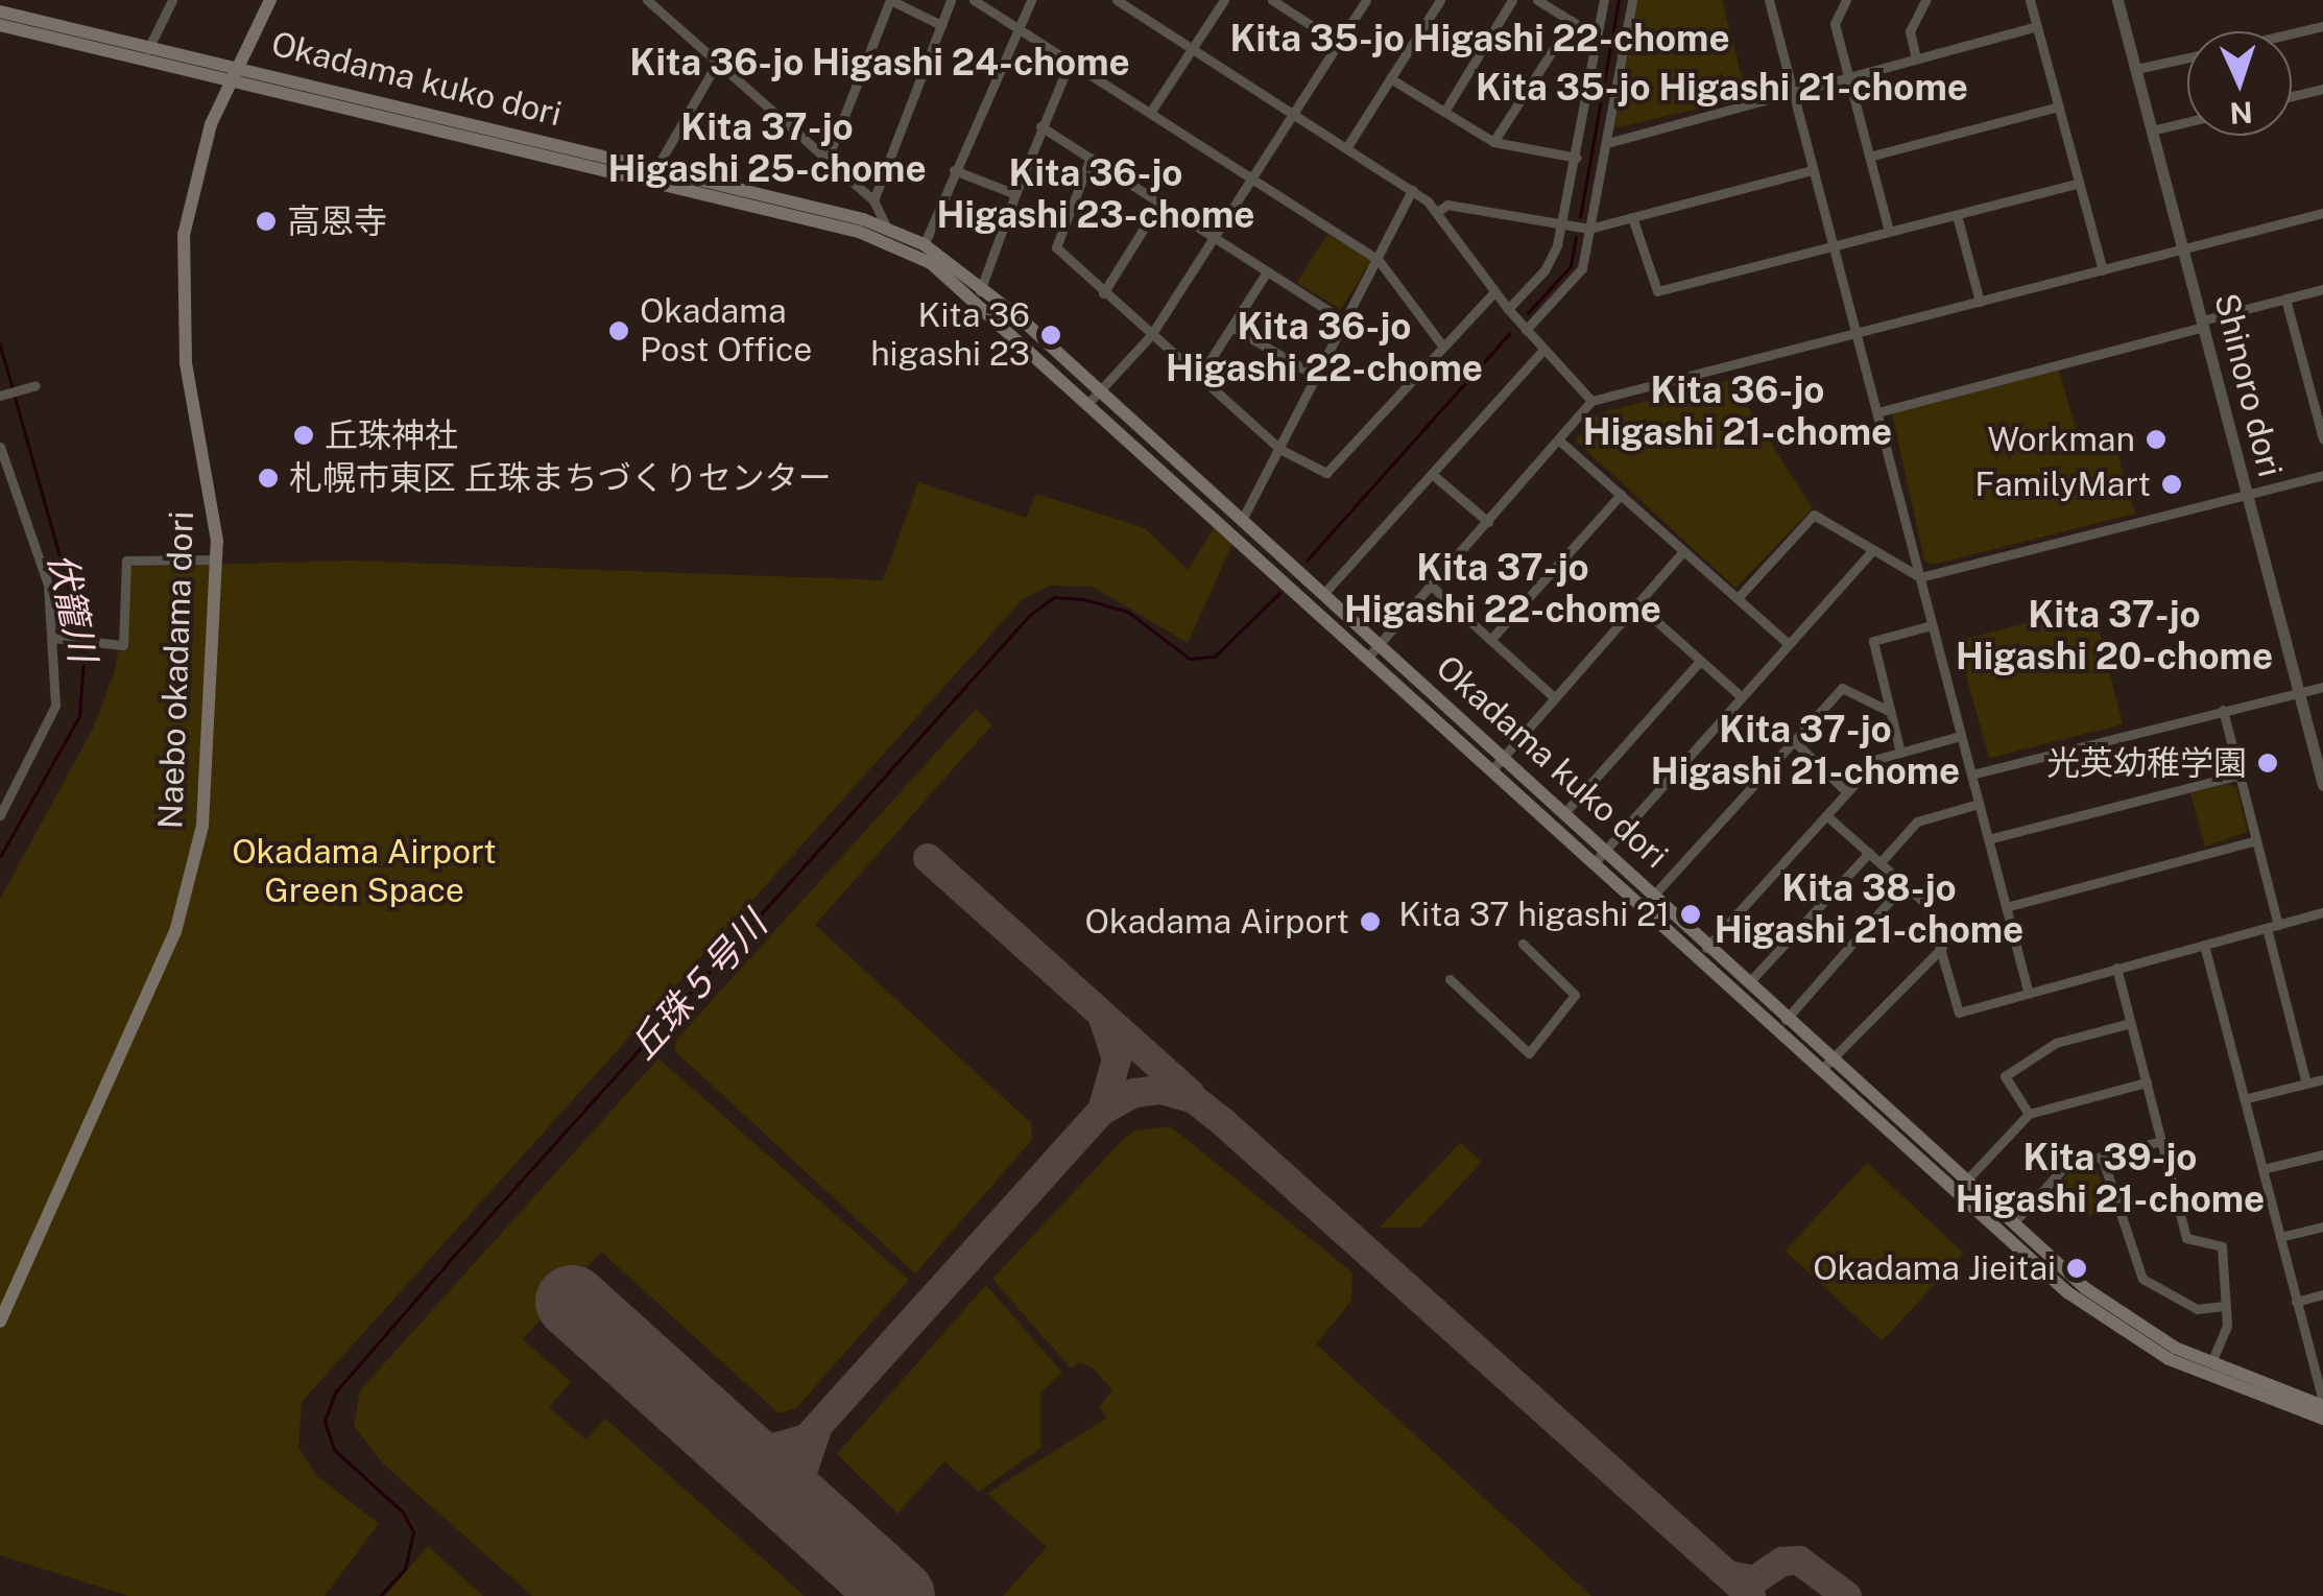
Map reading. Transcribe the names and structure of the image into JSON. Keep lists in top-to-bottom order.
{
  "streets": {
    "main road": ["Okadama kuko dori", "Naebo okadama dori"],
    "street": ["Shinoro dori"]
  },
  "crossings": [
    ["Okadama kuko dori", "Naebo okadama dori"]
  ],
  "districts": [
    "Kita 35-jo Higashi 22-chome",
    "Kita 36-jo Higashi 24-chome",
    "Kita 35-jo Higashi 21-chome",
    "Kita 37-jo Higashi 25-chome",
    "Kita 36-jo Higashi 23-chome",
    "Kita 36-jo Higashi 22-chome",
    "Kita 36-jo Higashi 21-chome",
    "Kita 37-jo Higashi 22-chome",
    "Kita 37-jo Higashi 20-chome",
    "Kita 37-jo Higashi 21-chome",
    "Kita 38-jo Higashi 21-chome",
    "Kita 39-jo Higashi 21-chome"
  ],
  "water": ["伏籠川", "丘珠５号川"],
  "parks": ["Okadama Airport Green Space"],
  "places": [
    "高恩寺",
    "Okadama Post Office",
    "Kita 36 higashi 23",
    "丘珠神社",
    "Workman",
    "札幌市東区 丘珠まちづくりセンター",
    "FamilyMart",
    "光英幼稚学園",
    "Kita 37 higashi 21",
    "Okadama Airport",
    "Okadama Jieitai"
  ],
  "north": "bottom"
}
